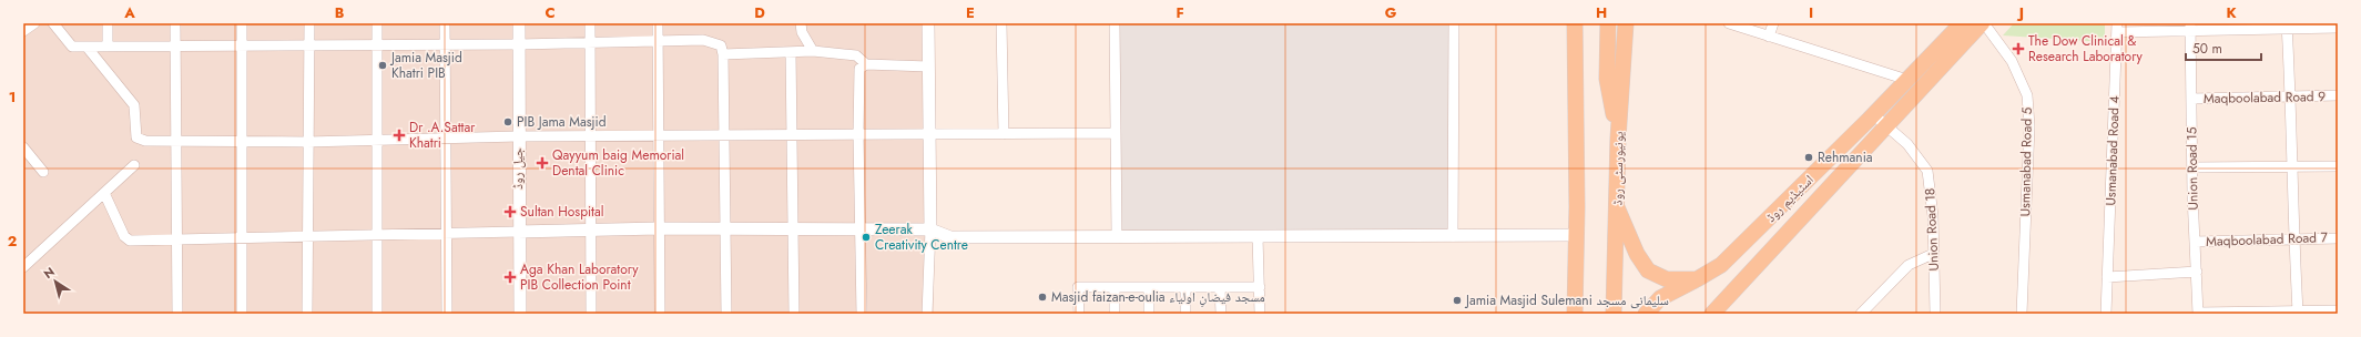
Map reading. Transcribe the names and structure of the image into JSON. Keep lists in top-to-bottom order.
{
  "streets": {
    "main road": ["یونیورسٹی روڈ", "اسٹیڈیم روڈ"],
    "street": [
      "Maqboolabad Road 9",
      "Usmanabad Road 4",
      "Usmanabad Road 5",
      "جیل روڈ",
      "Union Road 15",
      "Union Road 18",
      "Maqboolabad Road 7"
    ]
  },
  "crossings": [
    ["Maqboolabad Road 9", "Union Road 15"],
    ["Usmanabad Road 5", "اسٹیڈیم روڈ"],
    ["Union Road 15", "Maqboolabad Road 7"],
    ["اسٹیڈیم روڈ", "Union Road 18"]
  ],
  "places": {
    "health": [
      "The Dow Clinical & Research Laboratory",
      "Dr .A.Sattar Khatri",
      "Qayyum baig Memorial Dental Clinic",
      "Sultan Hospital",
      "Aga Khan Laboratory PIB Collection Point"
    ],
    "other": [
      "Jamia Masjid Khatri PIB",
      "PIB Jama Masjid",
      "Rehmania",
      "Zeerak Creativity Centre",
      "Masjid faizan-e-oulia مسجد فیضانِ اولیاء",
      "Jamia Masjid Sulemani سلیمانی مسجد"
    ]
  },
  "scale_bar": "50 m",
  "north": "top left",
  "grid": {
    "columns": [
      "A",
      "B",
      "C",
      "D",
      "E",
      "F",
      "G",
      "H",
      "I",
      "J",
      "K"
    ],
    "rows": ["1", "2"]
  }
}
